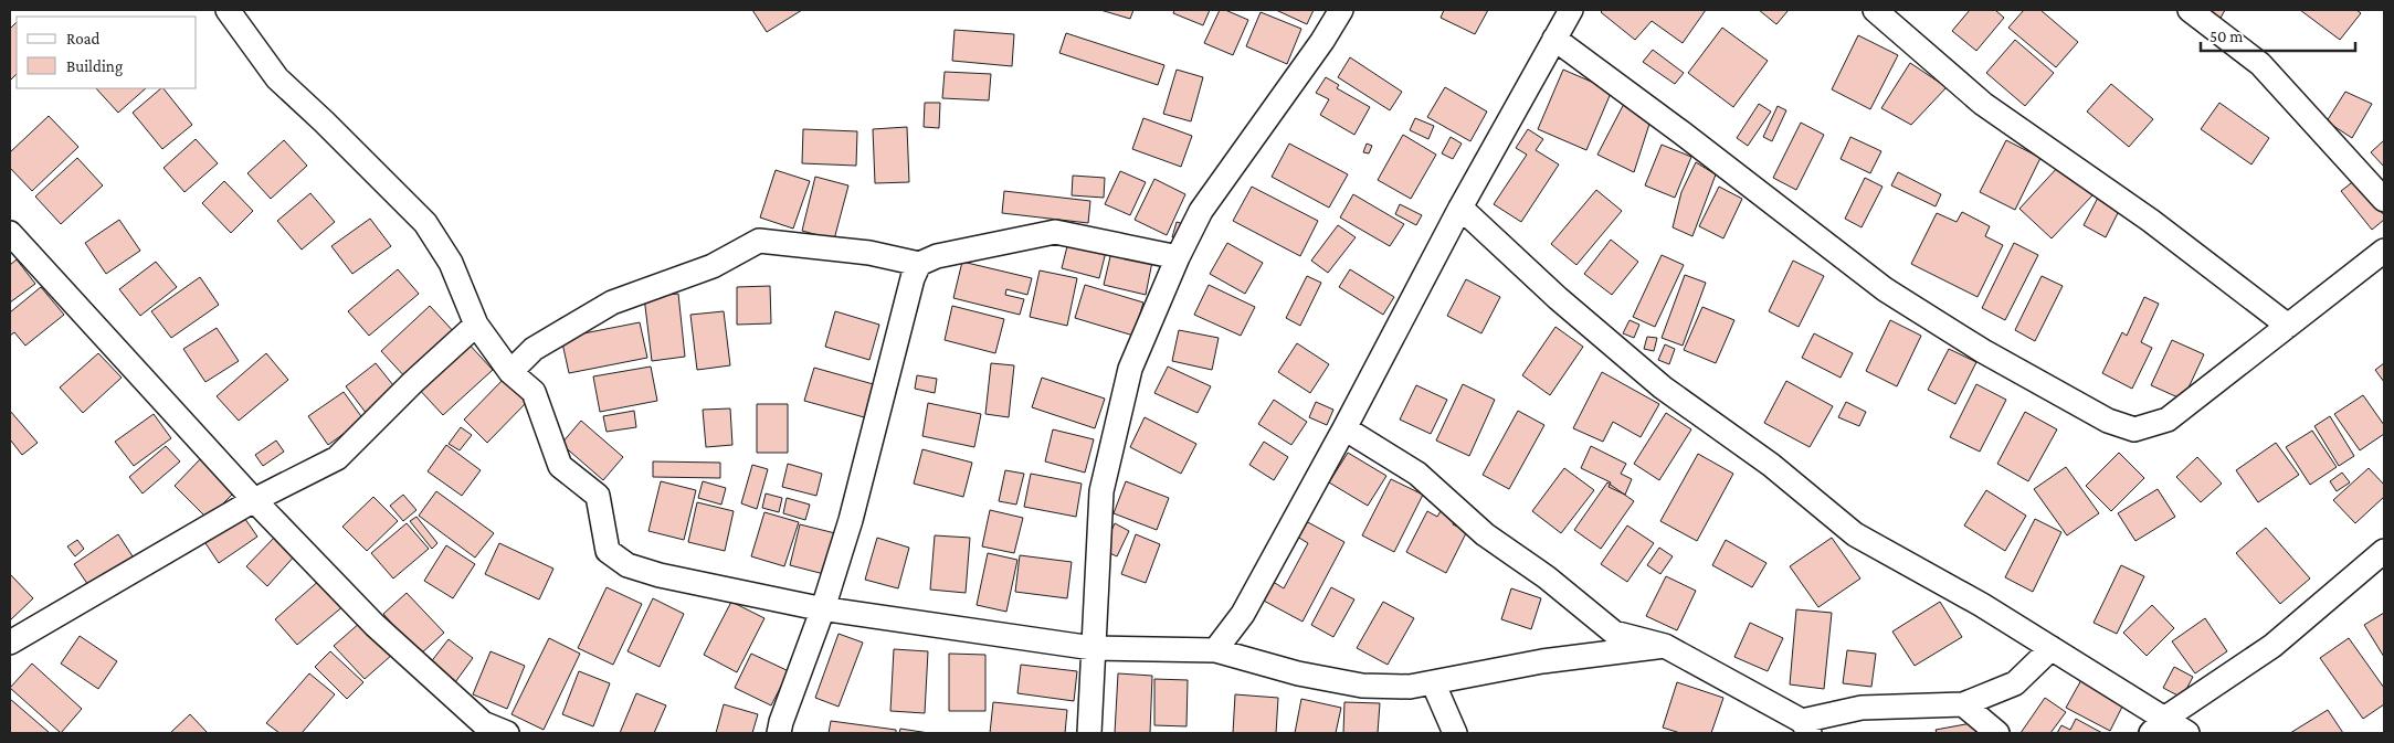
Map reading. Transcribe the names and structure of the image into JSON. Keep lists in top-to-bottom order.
{
  "legend": ["Road", "Building"],
  "scale_bar": "50 m"
}
